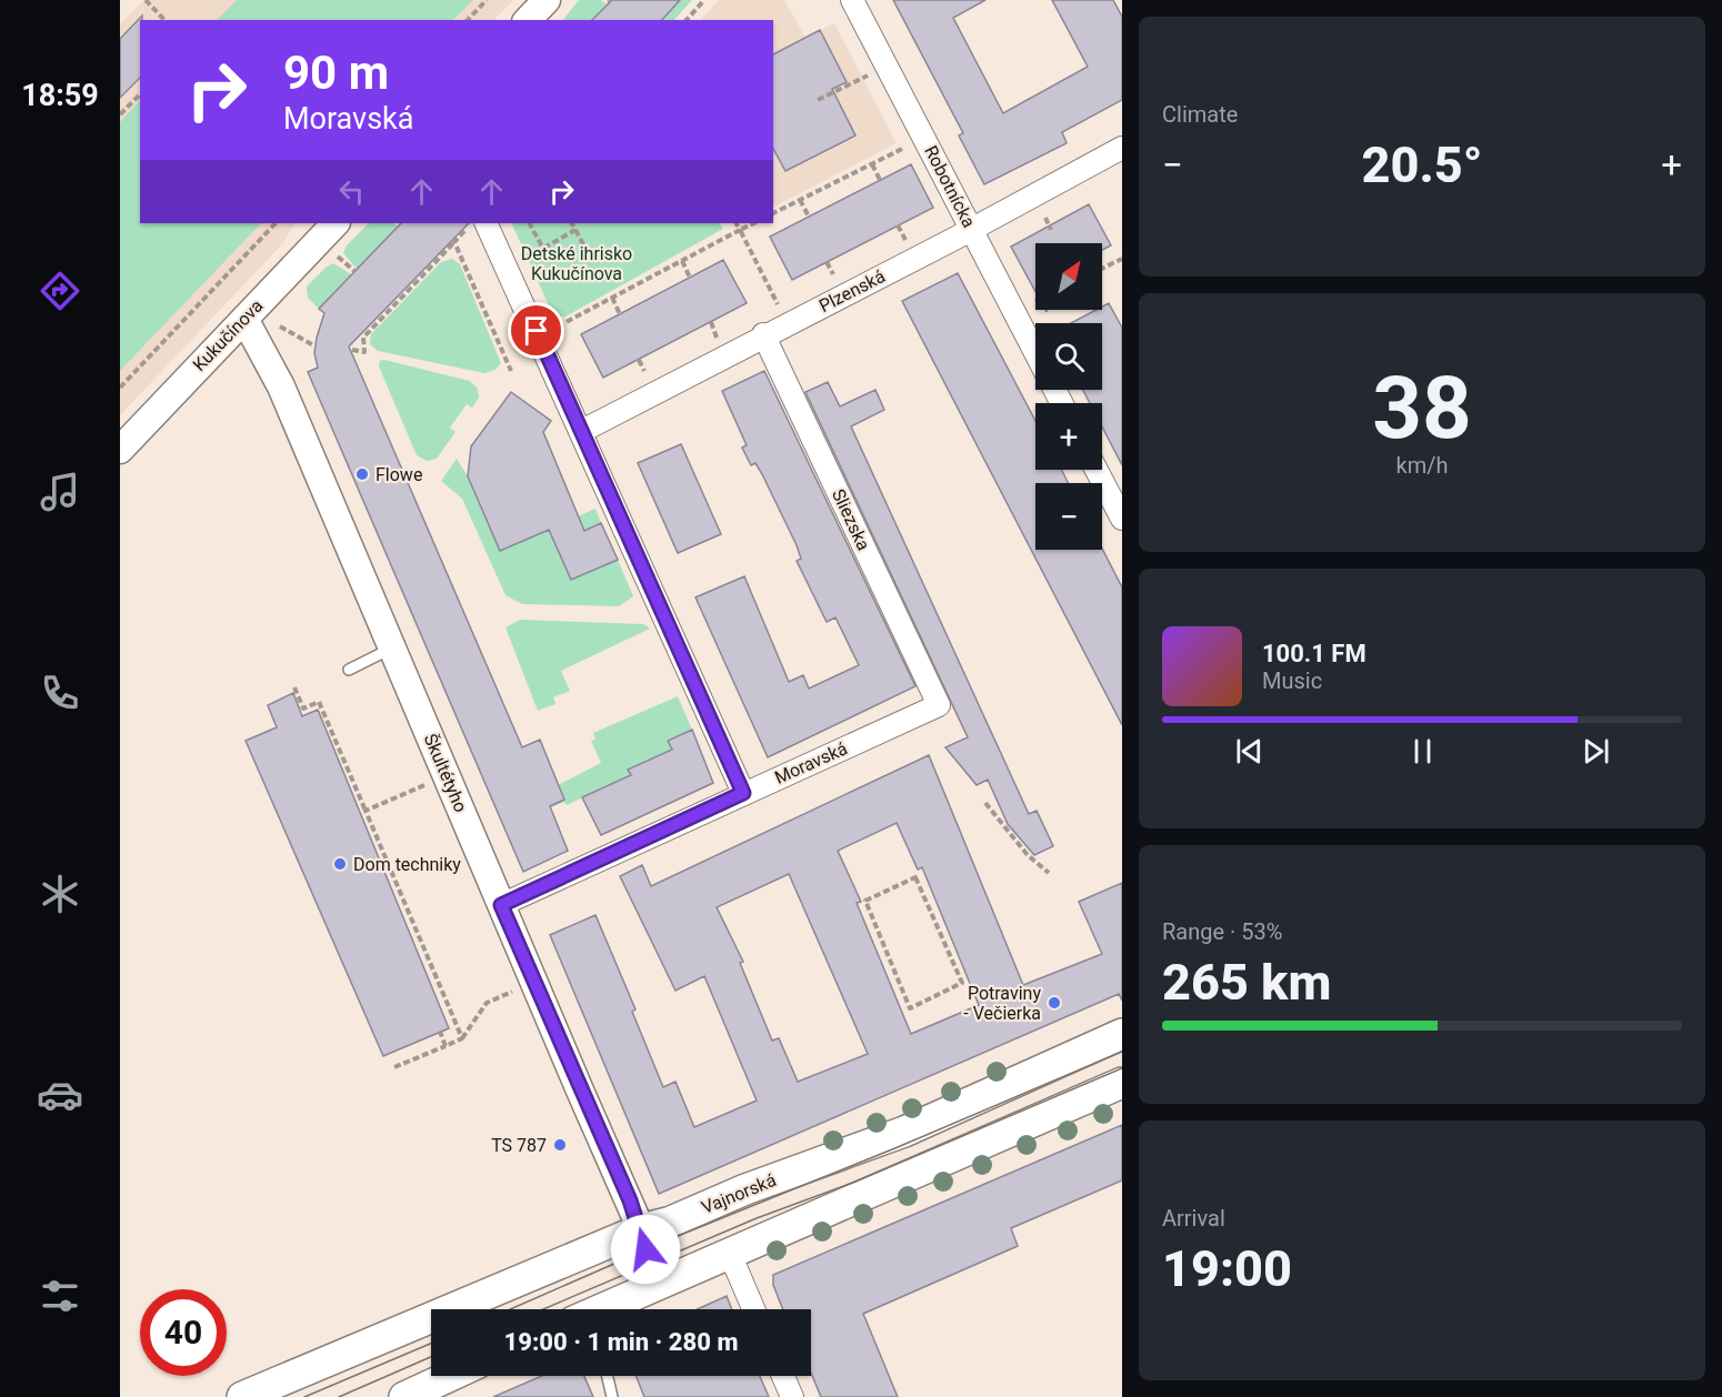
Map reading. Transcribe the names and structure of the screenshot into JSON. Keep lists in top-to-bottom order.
{
  "streets": {
    "main road": ["Vajnorská"],
    "street": [
      "Robotnícka",
      "Plzenská",
      "Kukučínova",
      "Sliezska",
      "Moravská",
      "Škultétyho"
    ]
  },
  "crossings": [
    ["Robotnícka", "Plzenská"],
    ["Plzenská", "Sliezska"],
    ["Kukučínova", "Škultétyho"],
    ["Sliezska", "Moravská"],
    ["Moravská", "Škultétyho"],
    ["Škultétyho", "Vajnorská"]
  ],
  "parks": ["Detské ihrisko Kukučínova"],
  "places": [
    "Flowe",
    "Dom techniky",
    "Potraviny - Večierka",
    "TS 787"
  ],
  "north": "top right",
  "page": {
    "tabs": "18:59",
    "tile": [
      "Climate",
      ["38", "km/h"],
      ["Range · 53%", "265 km"],
      ["Arrival", "19:00"]
    ],
    "turn": ["90 m", "Moravská"],
    "heat": ["−", "20.5°", "+"],
    "map_buttons": ["+", "−"],
    "song": ["100.1 FM", "Music"],
    "limit": "40",
    "trip": "19:00 · 1 min · 280 m"
  }
}
